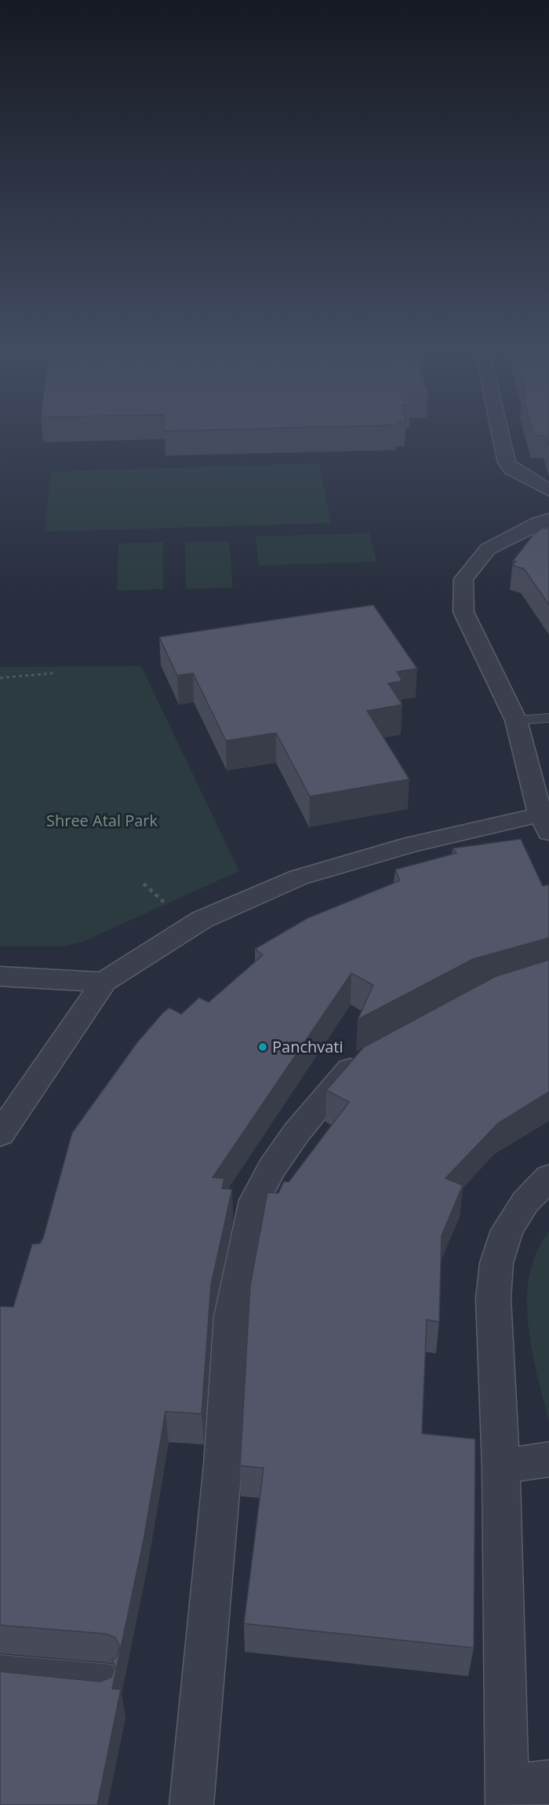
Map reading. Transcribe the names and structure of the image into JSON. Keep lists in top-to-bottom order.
{
  "parks": ["Shree Atal Park"],
  "places": ["Panchvati"]
}
